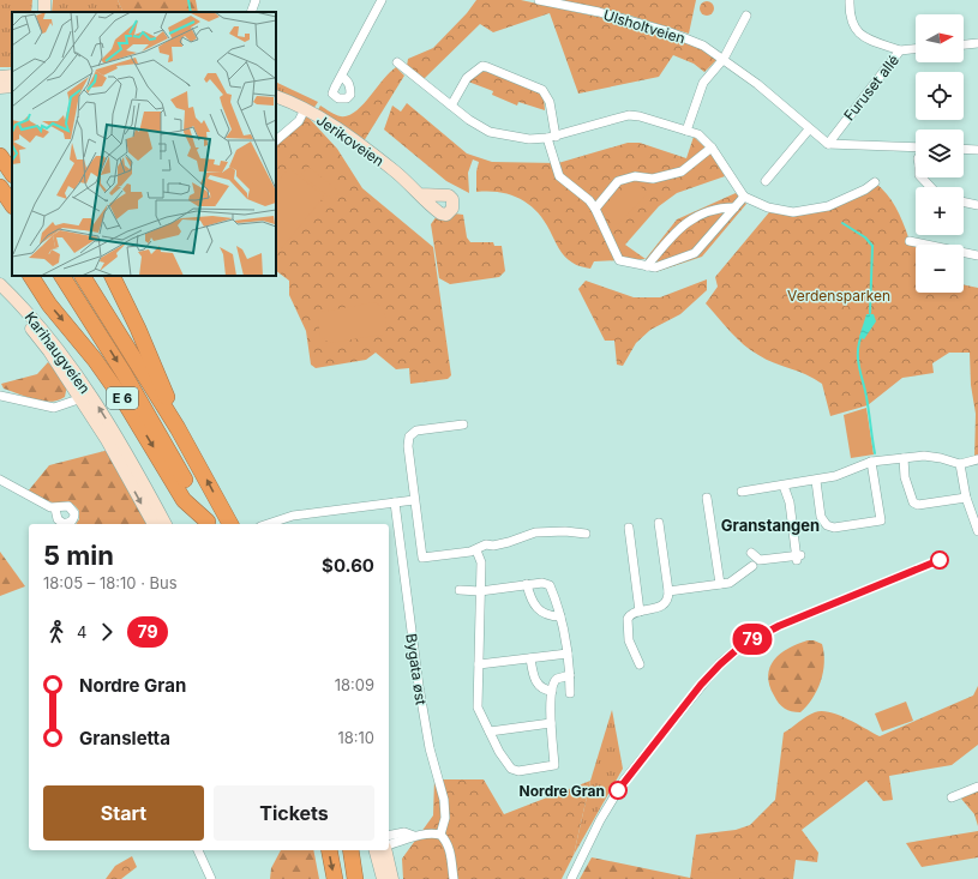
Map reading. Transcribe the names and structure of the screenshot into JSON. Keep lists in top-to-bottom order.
{
  "streets": {
    "highway": ["E 6"],
    "main road": ["Jerikoveien", "Karihaugveien"],
    "street": ["Ulsholtveien", "Furuset allé", "Bygata øst"]
  },
  "crossings": [
    ["Ulsholtveien", "Furuset allé"]
  ],
  "districts": ["Granstangen"],
  "parks": ["Verdensparken"],
  "places": ["Nordre Gran"],
  "lines": ["bus line 79"],
  "north": "right",
  "page": {
    "on_map": "79",
    "map_buttons": ["+", "−"],
    "heading": ["5 min", "18:05 – 18:10 · Bus", "$0.60"],
    "legs": ["4", "79"],
    "list": [
      {
        "name": "Nordre Gran",
        "value": "18:09"
      },
      {
        "name": "Gransletta",
        "value": "18:10"
      }
    ],
    "buttons": ["Start", "Tickets"]
  }
}
